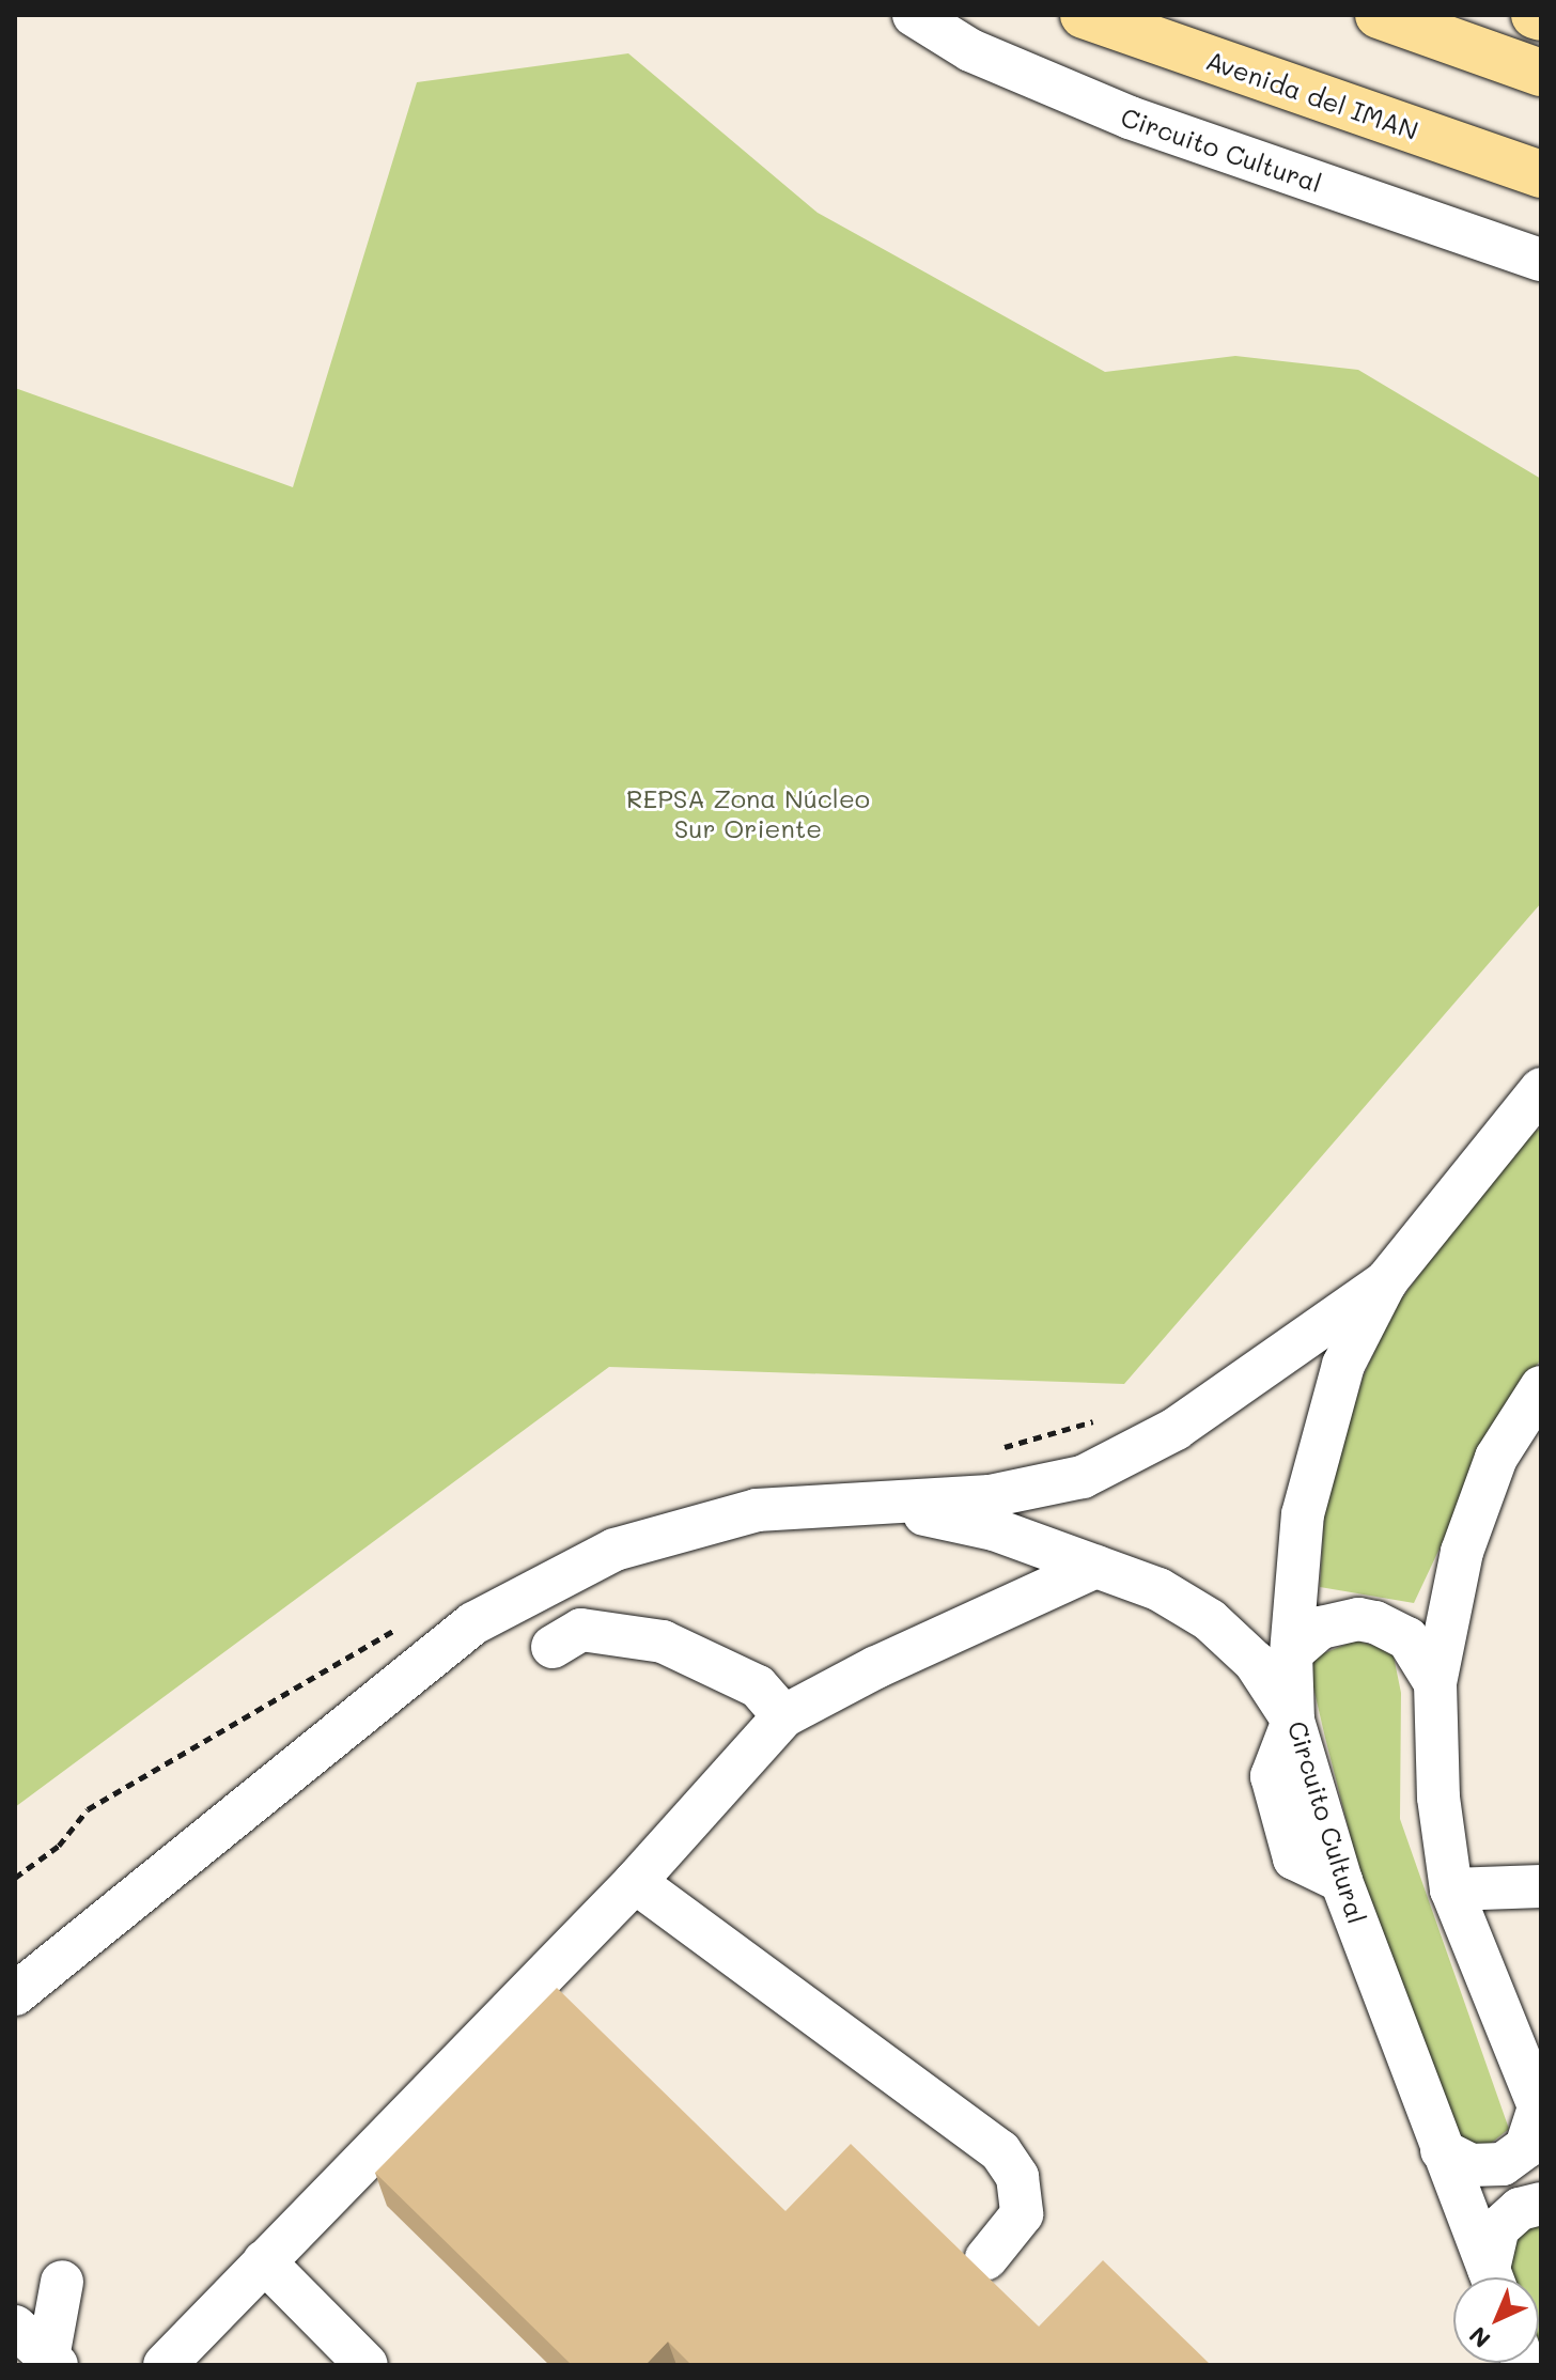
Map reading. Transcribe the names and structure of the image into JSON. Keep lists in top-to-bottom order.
{
  "streets": {
    "main road": ["Avenida del IMAN"],
    "street": ["Circuito Cultural"]
  },
  "parks": ["REPSA Zona Núcleo Sur Oriente"],
  "north": "bottom left"
}
